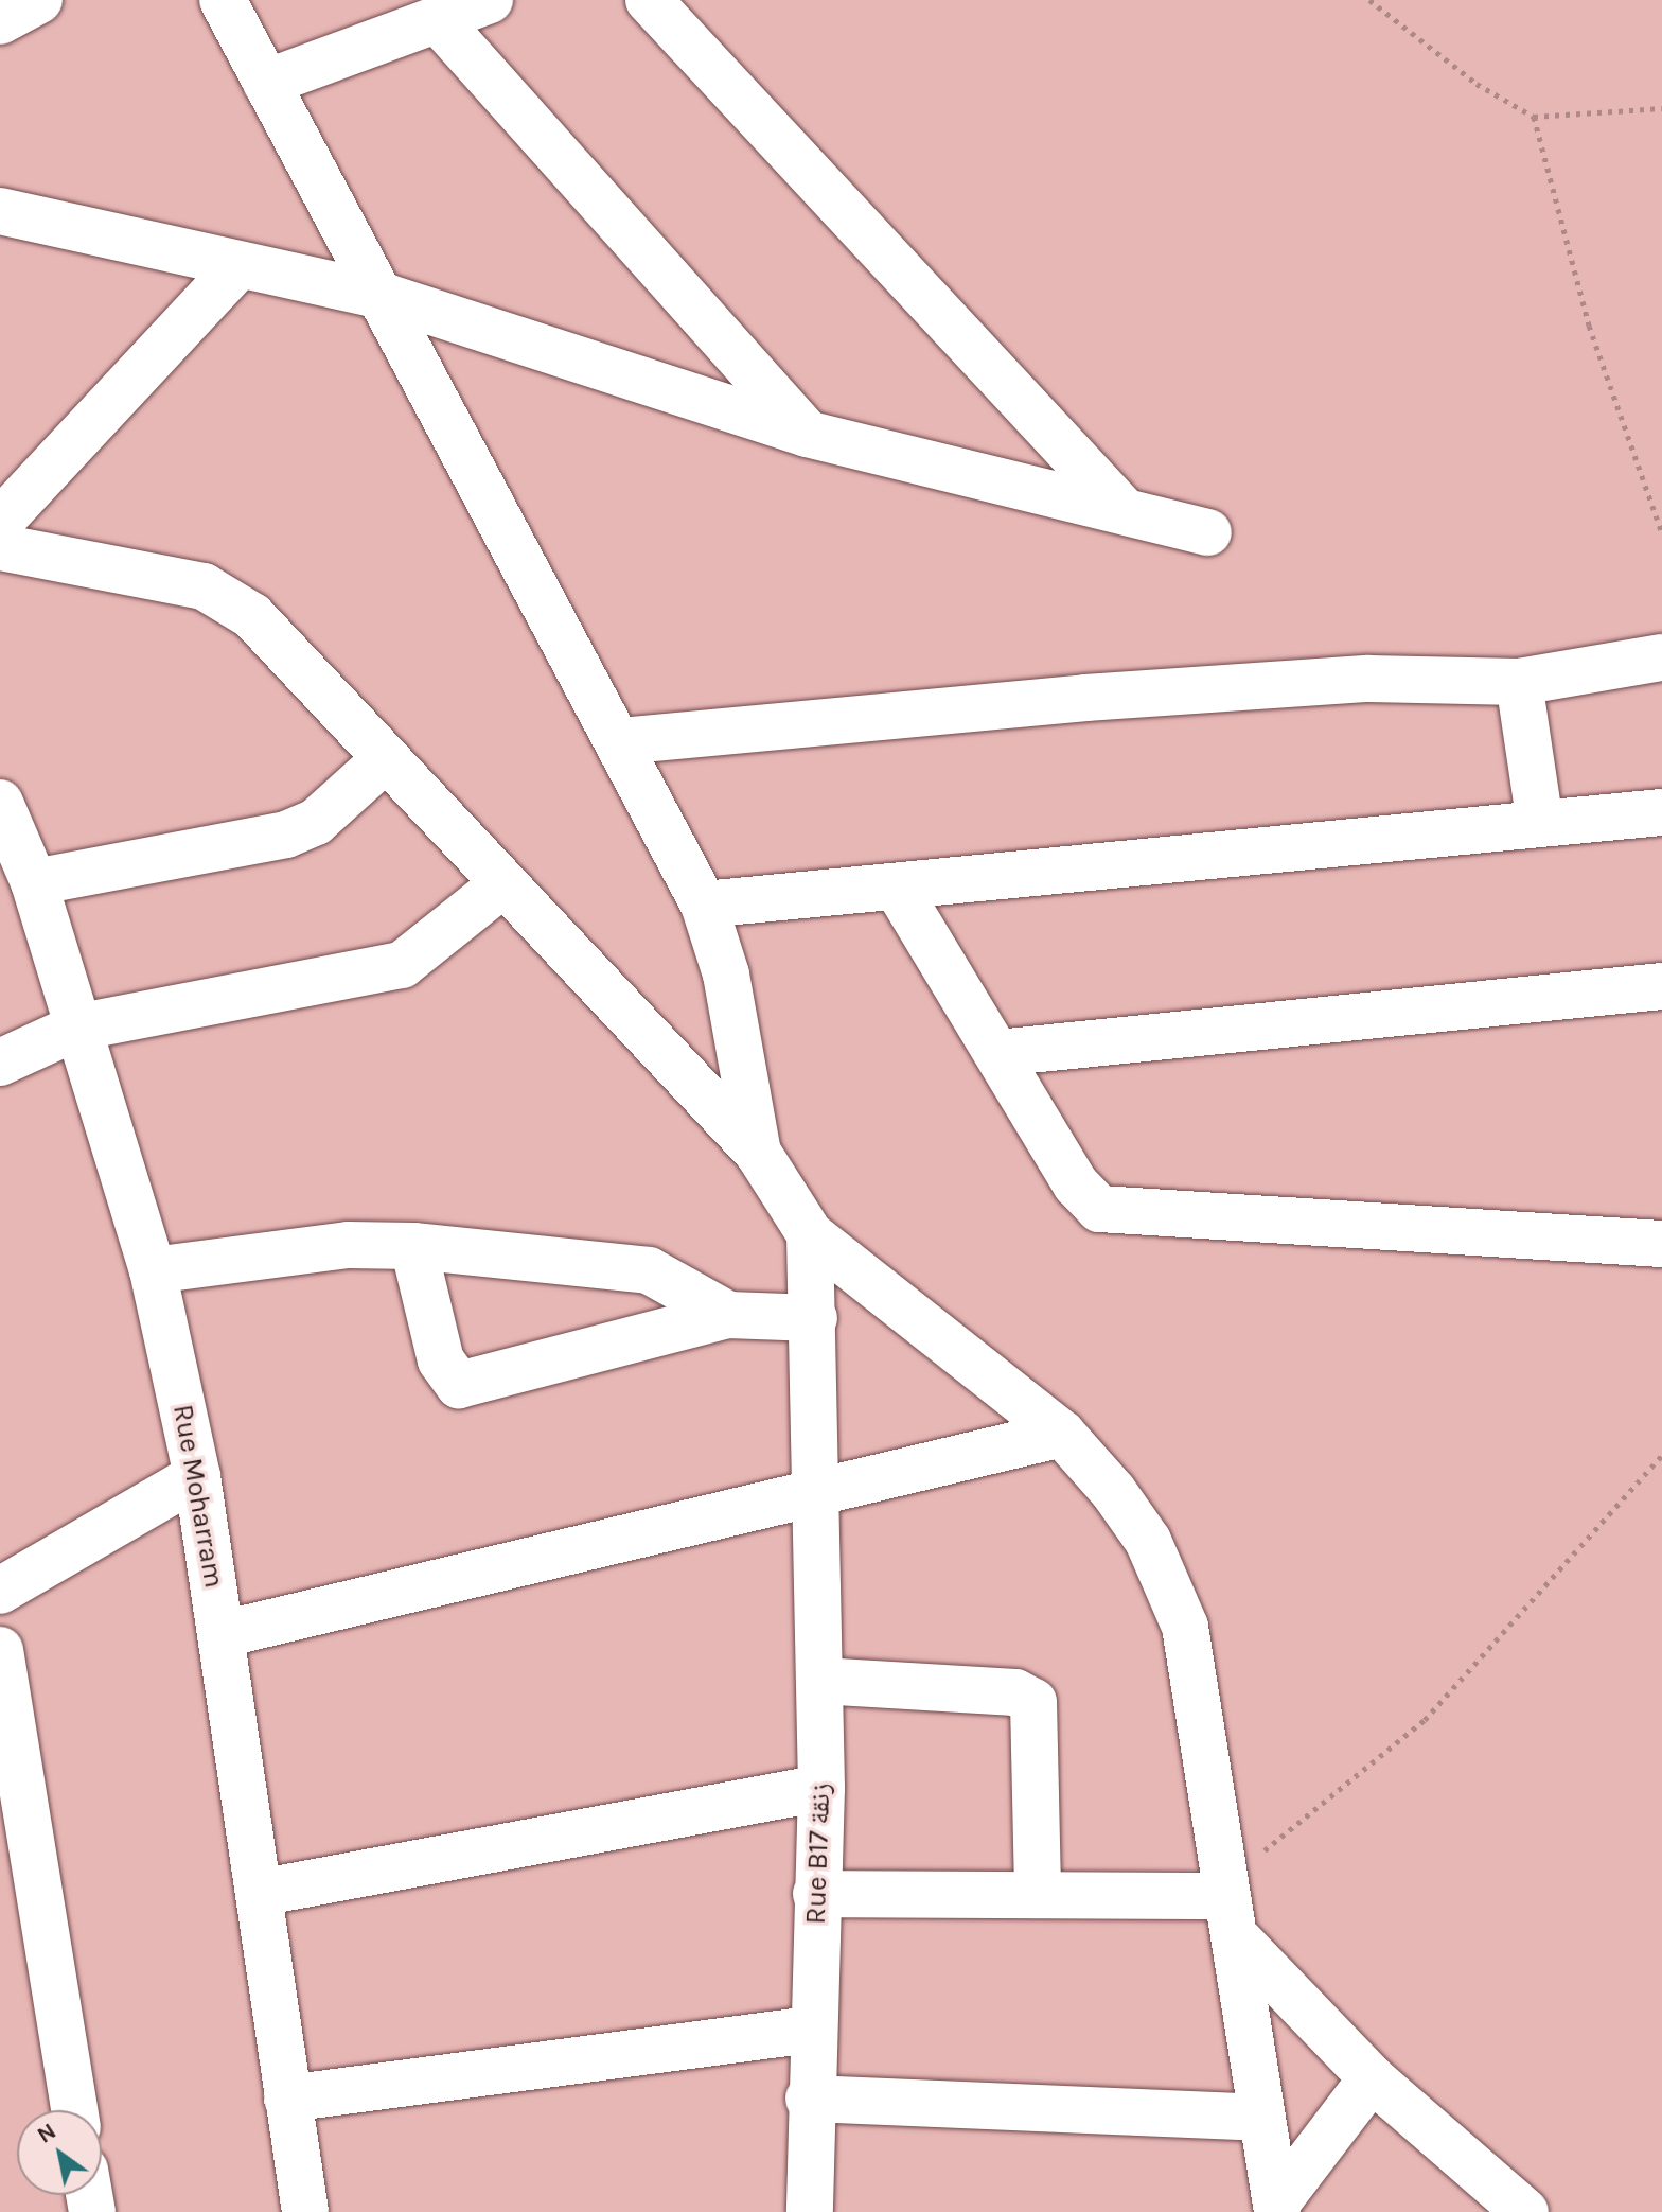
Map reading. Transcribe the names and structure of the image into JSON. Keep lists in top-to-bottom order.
{
  "streets": {
    "street": ["Rue Moharram", "Rue B17 زنقة"]
  },
  "north": "top left"
}
